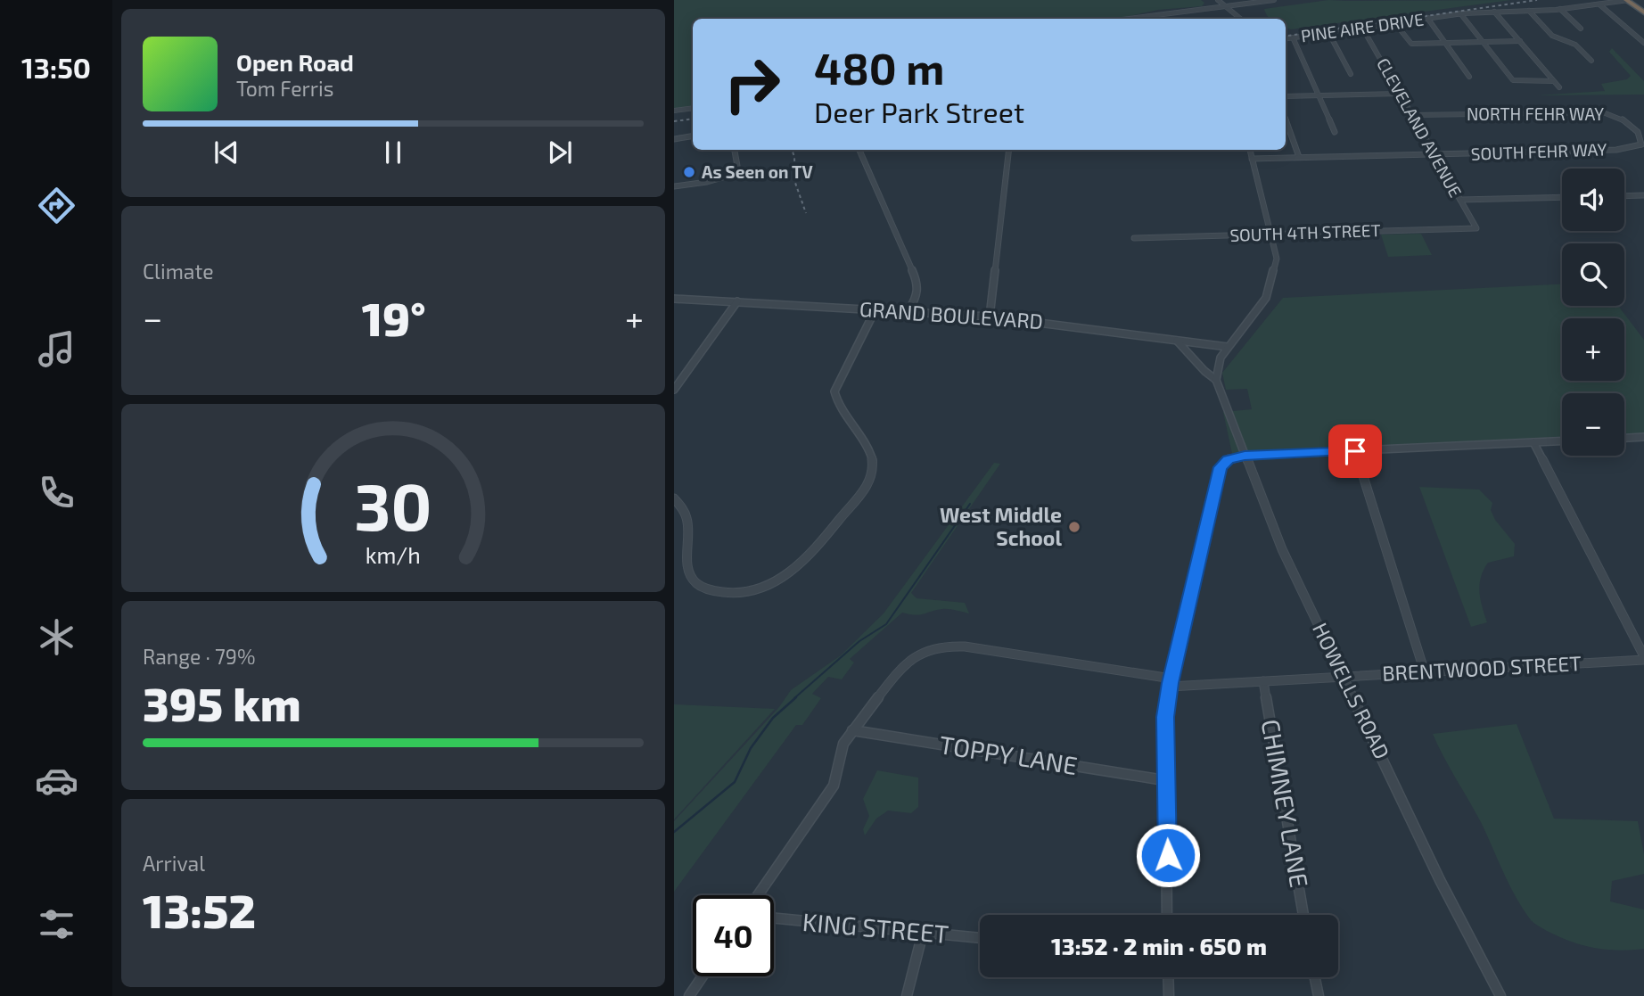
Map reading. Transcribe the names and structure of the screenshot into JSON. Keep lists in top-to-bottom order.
{
  "streets": {
    "street": [
      "PINE AIRE DRIVE",
      "NORTH FEHR WAY",
      "CLEVELAND AVENUE",
      "SOUTH FEHR WAY",
      "SOUTH 4TH STREET",
      "GRAND BOULEVARD",
      "BRENTWOOD STREET",
      "HOWELLS ROAD",
      "TOPPY LANE",
      "CHIMNEY LANE",
      "KING STREET"
    ]
  },
  "crossings": [
    ["PINE AIRE DRIVE", "CLEVELAND AVENUE"],
    ["NORTH FEHR WAY", "CLEVELAND AVENUE"],
    ["NORTH FEHR WAY", "SOUTH FEHR WAY"],
    ["CLEVELAND AVENUE", "SOUTH FEHR WAY"],
    ["CLEVELAND AVENUE", "SOUTH 4TH STREET"],
    ["BRENTWOOD STREET", "HOWELLS ROAD"],
    ["BRENTWOOD STREET", "TOPPY LANE"],
    ["BRENTWOOD STREET", "CHIMNEY LANE"]
  ],
  "places": ["As Seen on TV", "West Middle School"],
  "page": {
    "tabs": "13:50",
    "turn": ["480 m", "Deer Park Street"],
    "song": ["Open Road", "Tom Ferris"],
    "map_buttons": ["+", "−"],
    "tile": [
      "Climate",
      ["Range · 79%", "395 km"],
      ["Arrival", "13:52"]
    ],
    "heat": ["−", "19°", "+"],
    "limit": "40",
    "trip": "13:52 · 2 min · 650 m",
    "gauge": ["30", "km/h"]
  }
}
